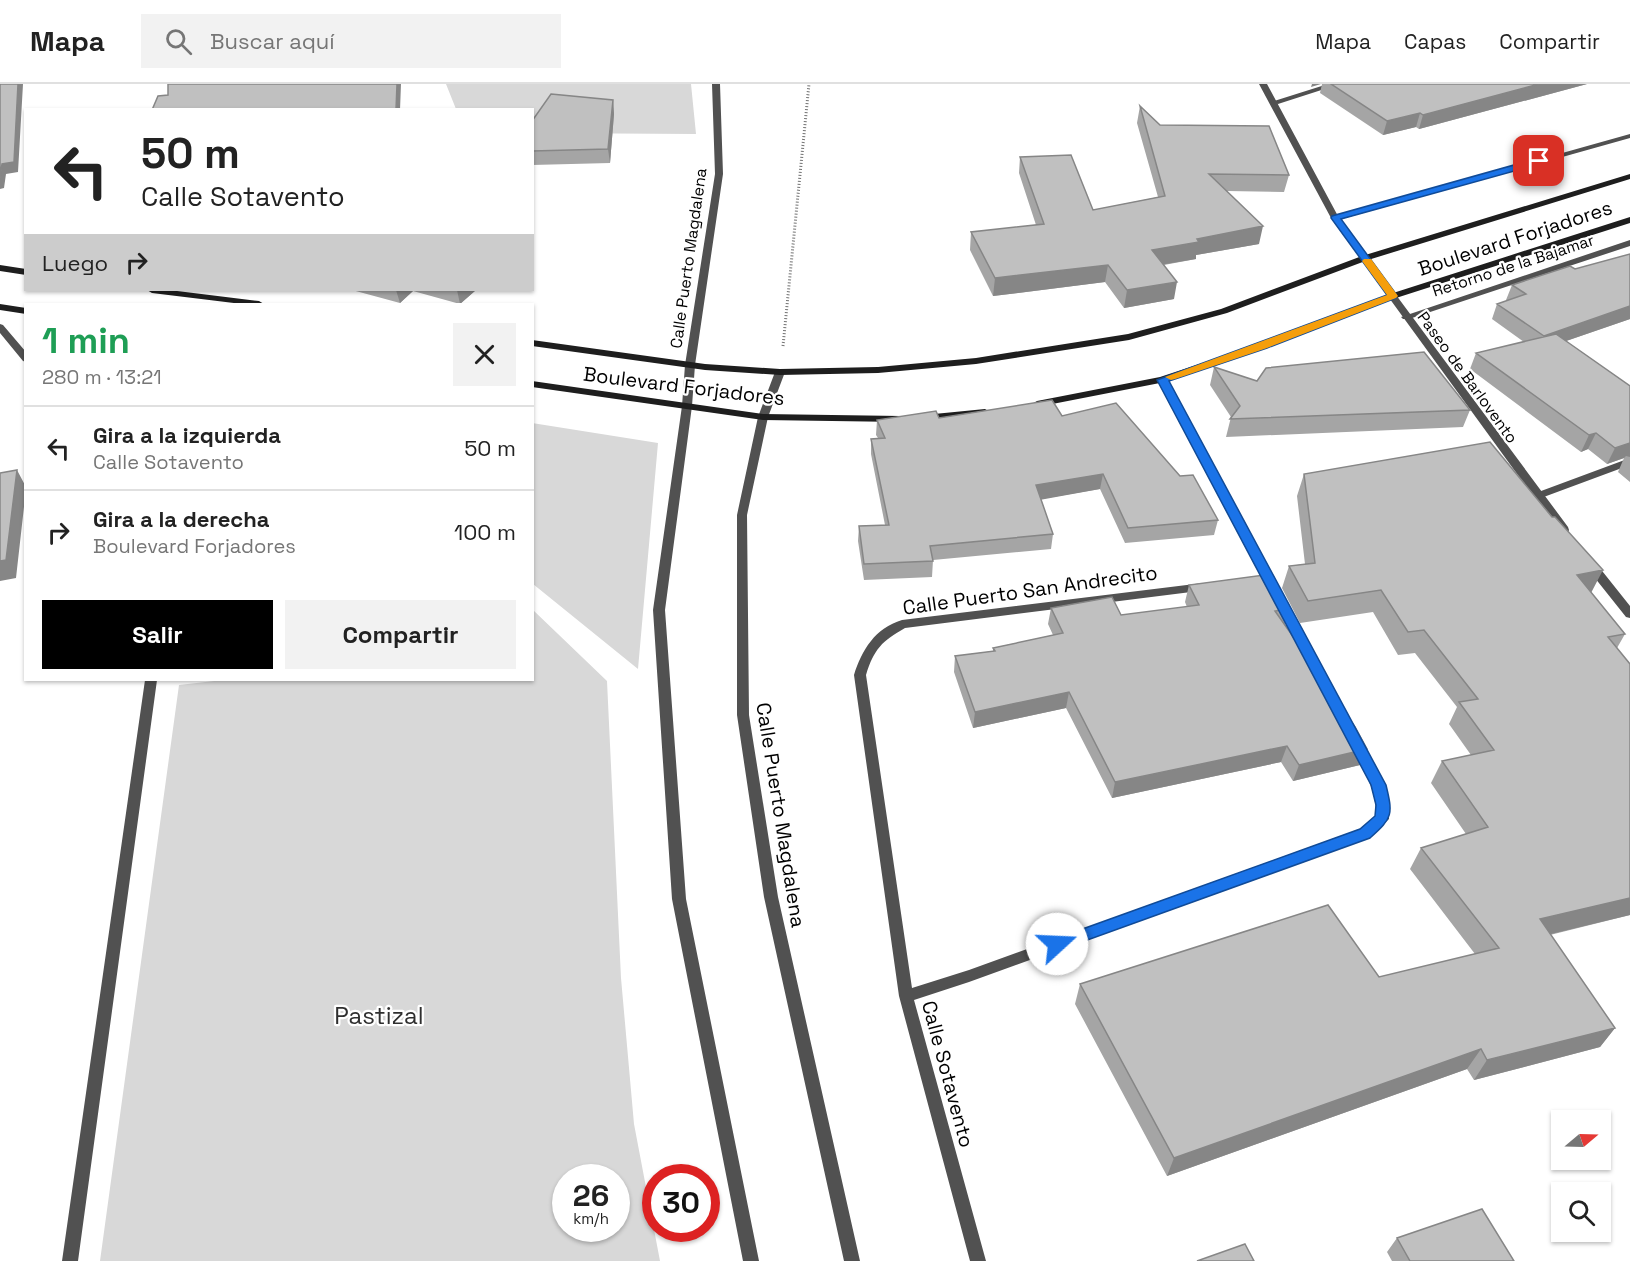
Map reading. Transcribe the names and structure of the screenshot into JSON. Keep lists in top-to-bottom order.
{
  "streets": {
    "main road": ["Boulevard Forjadores"],
    "street": [
      "Calle Puerto Magdalena",
      "Retorno de la Bajamar",
      "Paseo de Barlovento",
      "Calle Puerto San Andrecito",
      "Calle Sotavento"
    ]
  },
  "crossings": [
    ["Boulevard Forjadores", "Calle Puerto Magdalena"],
    ["Boulevard Forjadores", "Paseo de Barlovento"],
    ["Retorno de la Bajamar", "Paseo de Barlovento"],
    ["Calle Puerto San Andrecito", "Calle Sotavento"]
  ],
  "parks": ["Pastizal"],
  "north": "right",
  "page": {
    "header": "Mapa",
    "search": "Buscar aquí",
    "nav": ["Mapa", "Capas", "Compartir"],
    "turn": ["50 m", "Calle Sotavento"],
    "then": "Luego",
    "heading": ["1 min", "280 m · 13:21"],
    "list": [
      {
        "name": "Gira a la izquierda",
        "note": "Calle Sotavento",
        "value": "50 m"
      },
      {
        "name": "Gira a la derecha",
        "note": "Boulevard Forjadores",
        "value": "100 m"
      }
    ],
    "buttons": ["Salir", "Compartir"],
    "speed": "26 km/h",
    "limit": "30"
  }
}
